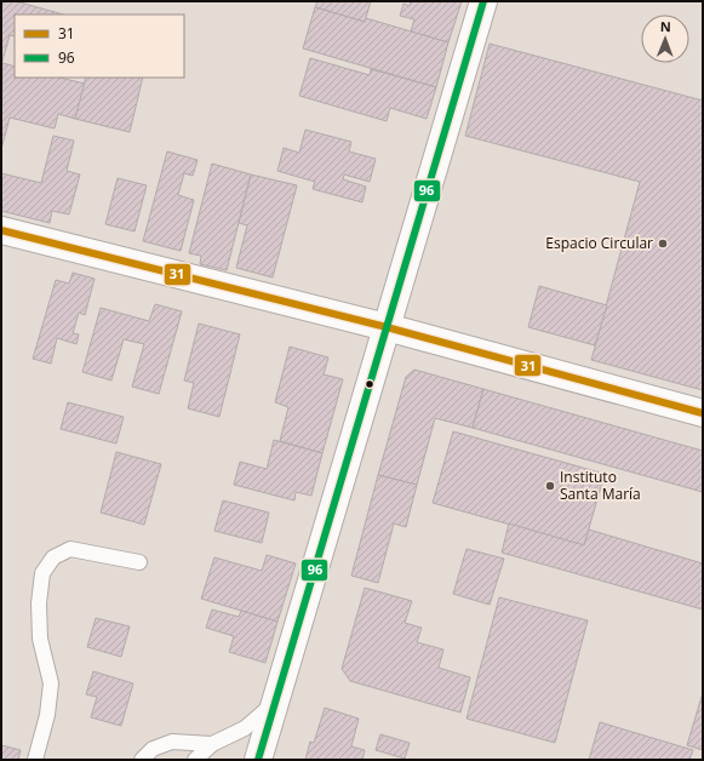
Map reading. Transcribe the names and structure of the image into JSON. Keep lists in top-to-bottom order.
{
  "places": ["Espacio Circular", "Instituto Santa María"],
  "lines": ["transit line 96", "transit line 31"],
  "legend": ["31", "96"],
  "north": "top"
}
